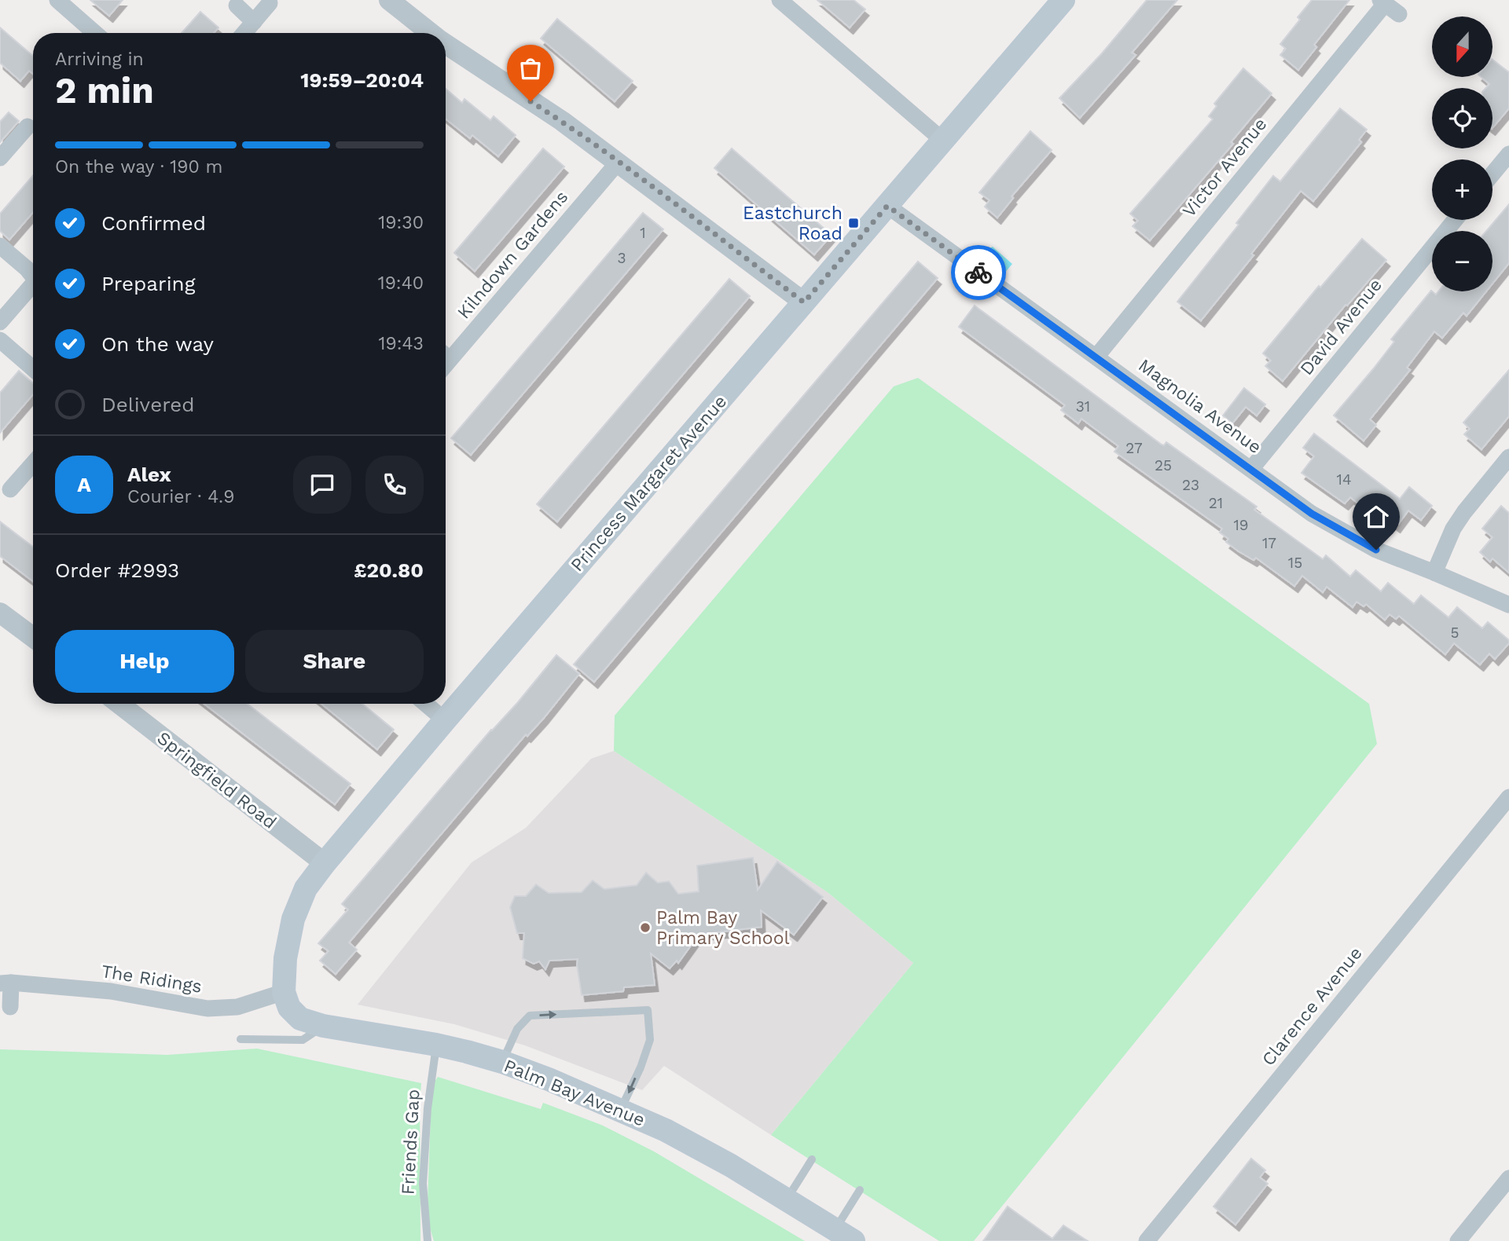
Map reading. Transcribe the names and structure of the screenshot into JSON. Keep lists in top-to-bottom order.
{
  "streets": {
    "main road": ["Princess Margaret Avenue", "Palm Bay Avenue"],
    "street": [
      "Victor Avenue",
      "Kilndown Gardens",
      "David Avenue",
      "Magnolia Avenue",
      "Springfield Road",
      "The Ridings",
      "Clarence Avenue"
    ],
    "lane": ["Friends Gap"]
  },
  "crossings": [
    ["Victor Avenue", "Magnolia Avenue"],
    ["David Avenue", "Magnolia Avenue"],
    ["Magnolia Avenue", "Princess Margaret Avenue"],
    ["Princess Margaret Avenue", "Springfield Road"],
    ["Princess Margaret Avenue", "The Ridings"],
    ["Princess Margaret Avenue", "Palm Bay Avenue"],
    ["The Ridings", "Palm Bay Avenue"],
    ["Palm Bay Avenue", "Friends Gap"]
  ],
  "places": {
    "transit": ["Eastchurch Road"],
    "other": ["Palm Bay Primary School"]
  },
  "house_numbers": [
    "1",
    "3",
    "31",
    "27",
    "25",
    "14",
    "23",
    "21",
    "19",
    "17",
    "15",
    "5"
  ],
  "north": "bottom",
  "page": {
    "map_buttons": ["+", "−"],
    "heading": ["2 min", "Arriving in", "19:59–20:04"],
    "panel": [
      "Alex",
      "Courier · 4.9",
      "Order #2993",
      "£20.80"
    ],
    "bar": "On the way · 190 m",
    "list": [
      ["Confirmed", "19:30"],
      ["Preparing", "19:40"],
      ["On the way", "19:43"],
      "Delivered"
    ],
    "round": "A",
    "buttons": ["Help", "Share"]
  }
}
